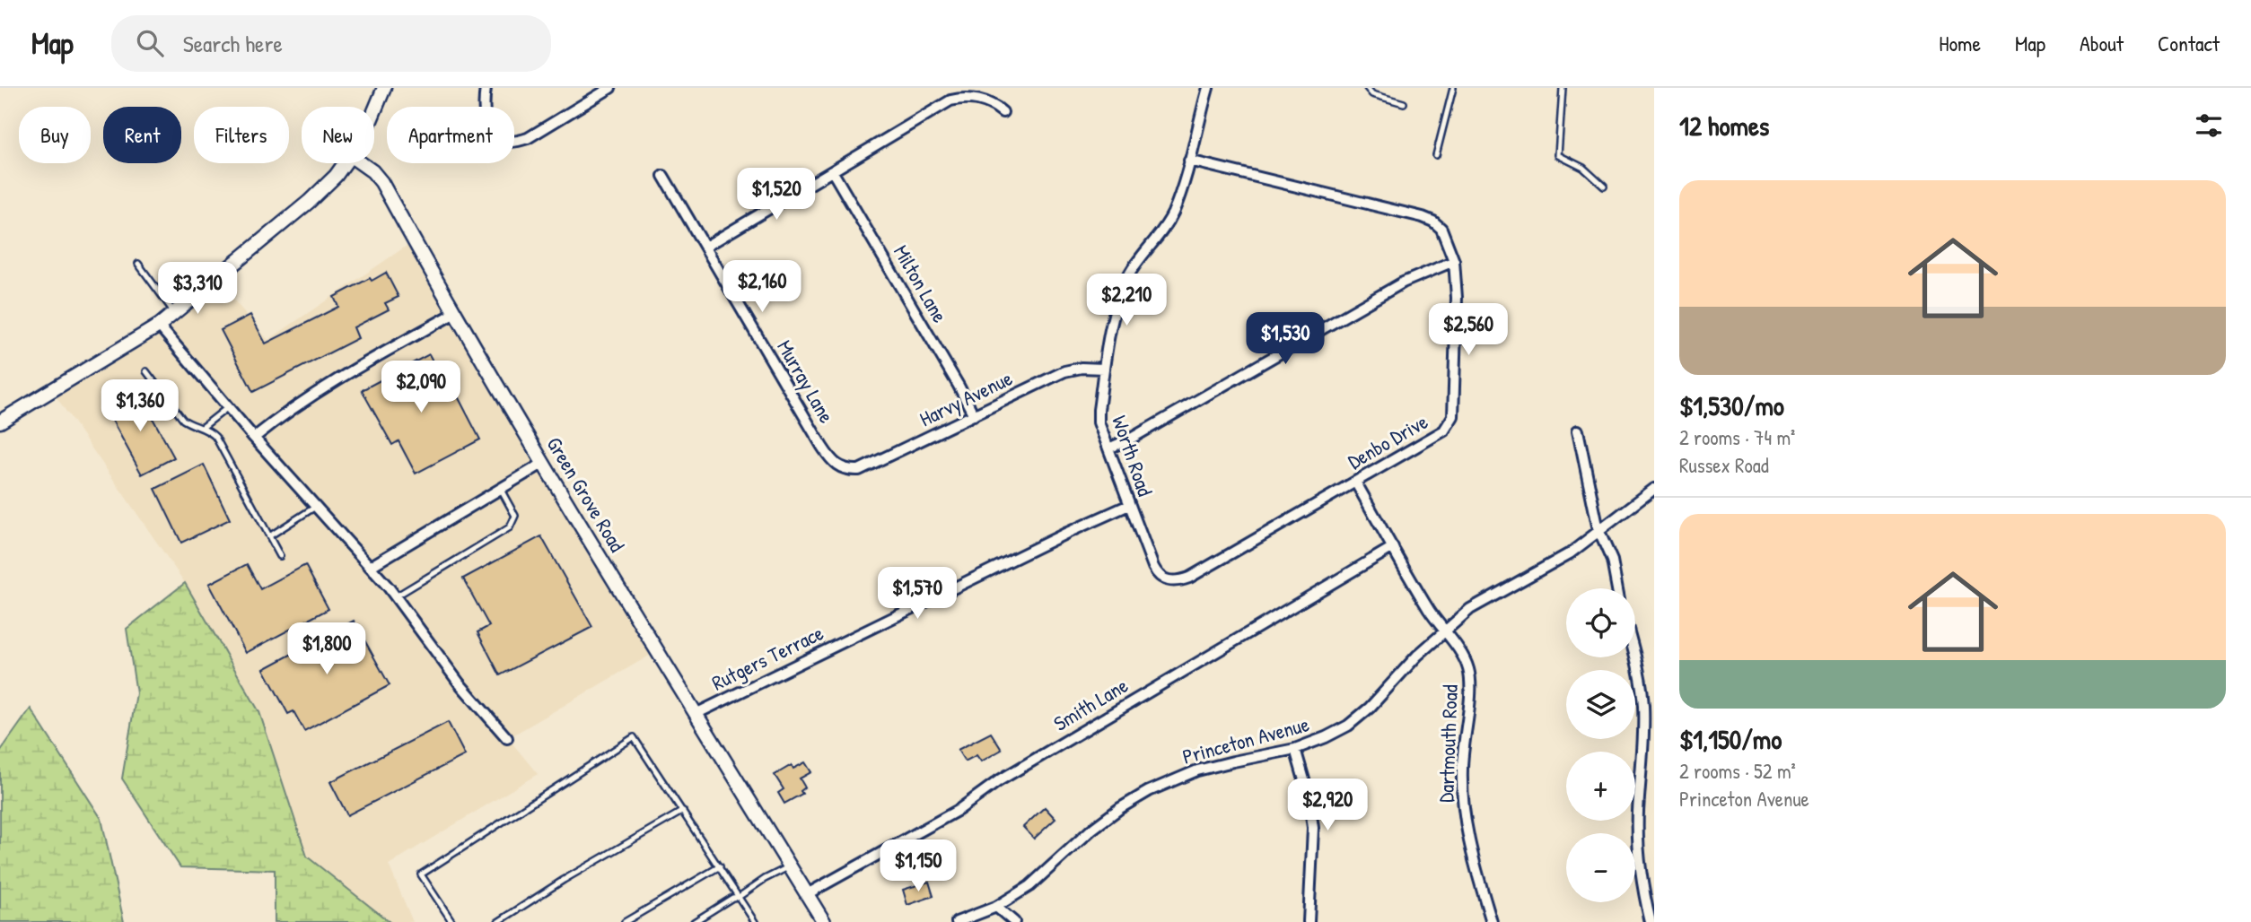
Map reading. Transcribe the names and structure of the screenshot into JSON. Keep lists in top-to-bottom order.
{
  "streets": {
    "street": [
      "Milton Lane",
      "Murray Lane",
      "Harvy Avenue",
      "Denbo Drive",
      "Worth Road",
      "Green Grove Road",
      "Rutgers Terrace",
      "Smith Lane",
      "Princeton Avenue",
      "Dartmouth Road"
    ]
  },
  "crossings": [
    ["Milton Lane", "Harvy Avenue"],
    ["Murray Lane", "Harvy Avenue"],
    ["Harvy Avenue", "Worth Road"],
    ["Denbo Drive", "Worth Road"],
    ["Denbo Drive", "Dartmouth Road"],
    ["Worth Road", "Rutgers Terrace"],
    ["Green Grove Road", "Rutgers Terrace"],
    ["Green Grove Road", "Smith Lane"],
    ["Smith Lane", "Dartmouth Road"],
    ["Princeton Avenue", "Dartmouth Road"]
  ],
  "page": {
    "header": "Map",
    "search": "Search here",
    "nav": [
      "Home",
      "Map",
      "About",
      "Contact"
    ],
    "heading": "12 homes",
    "chip": [
      "Buy",
      "Rent",
      "Filters",
      "New",
      "Apartment"
    ],
    "list": [
      {
        "name": "$1,530/mo",
        "note": "2 rooms · 74 m² · Russex Road"
      },
      {
        "name": "$1,150/mo",
        "note": "2 rooms · 52 m² · Princeton Avenue"
      }
    ],
    "price": [
      "$1,520",
      "$2,160",
      "$3,310",
      "$2,210",
      "$2,560",
      "$1,530",
      "$2,090",
      "$1,360",
      "$1,570",
      "$1,800",
      "$2,920",
      "$1,150"
    ],
    "map_buttons": ["+", "−"]
  }
}
